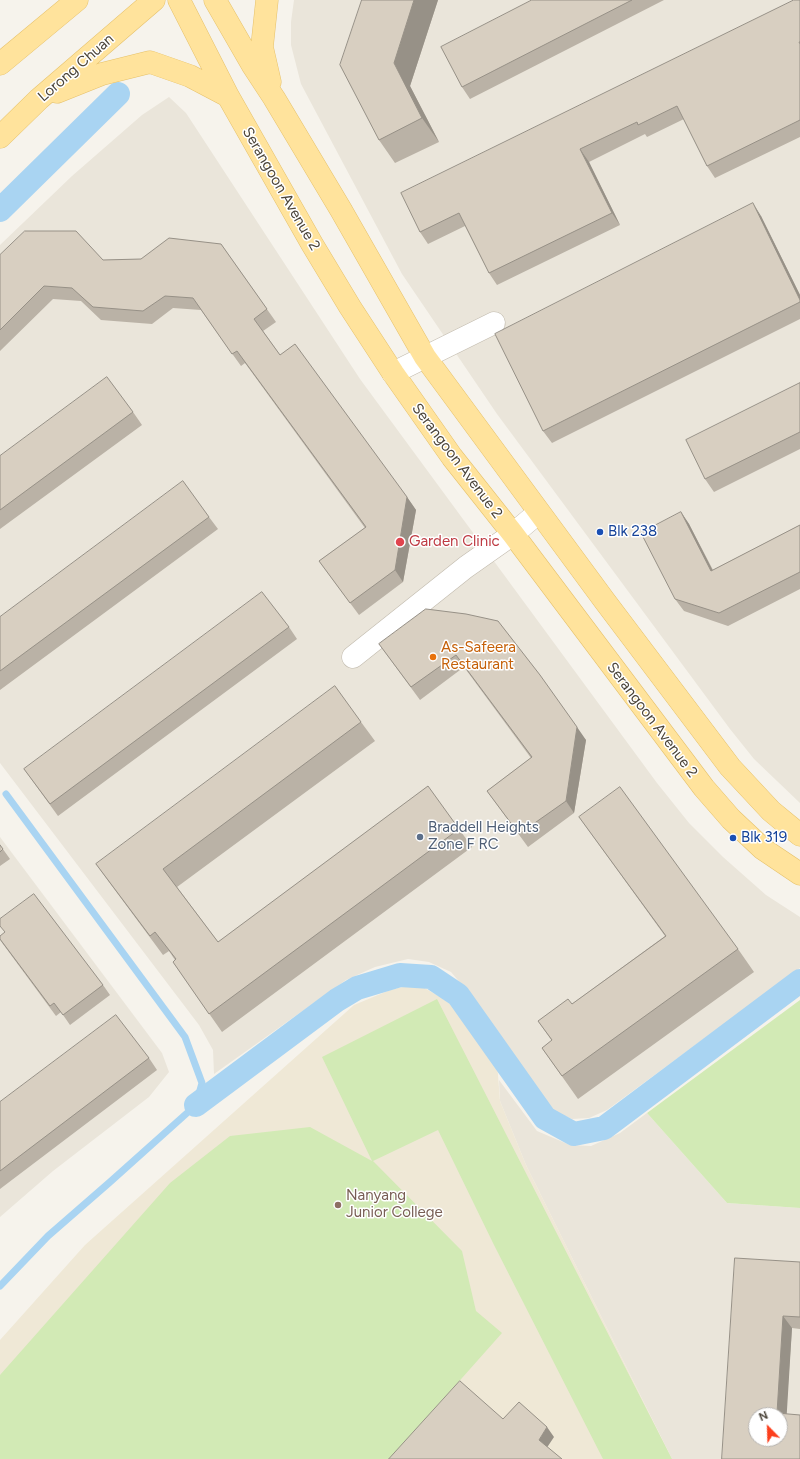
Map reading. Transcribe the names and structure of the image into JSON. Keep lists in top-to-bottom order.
{
  "streets": {
    "main road": ["Lorong Chuan", "Serangoon Avenue 2"]
  },
  "places": [
    "Blk 238",
    "Garden Clinic",
    "As-Safeera Restaurant",
    "Braddell Heights Zone F RC",
    "Blk 319",
    "Nanyang Junior College"
  ],
  "north": "top left"
}
